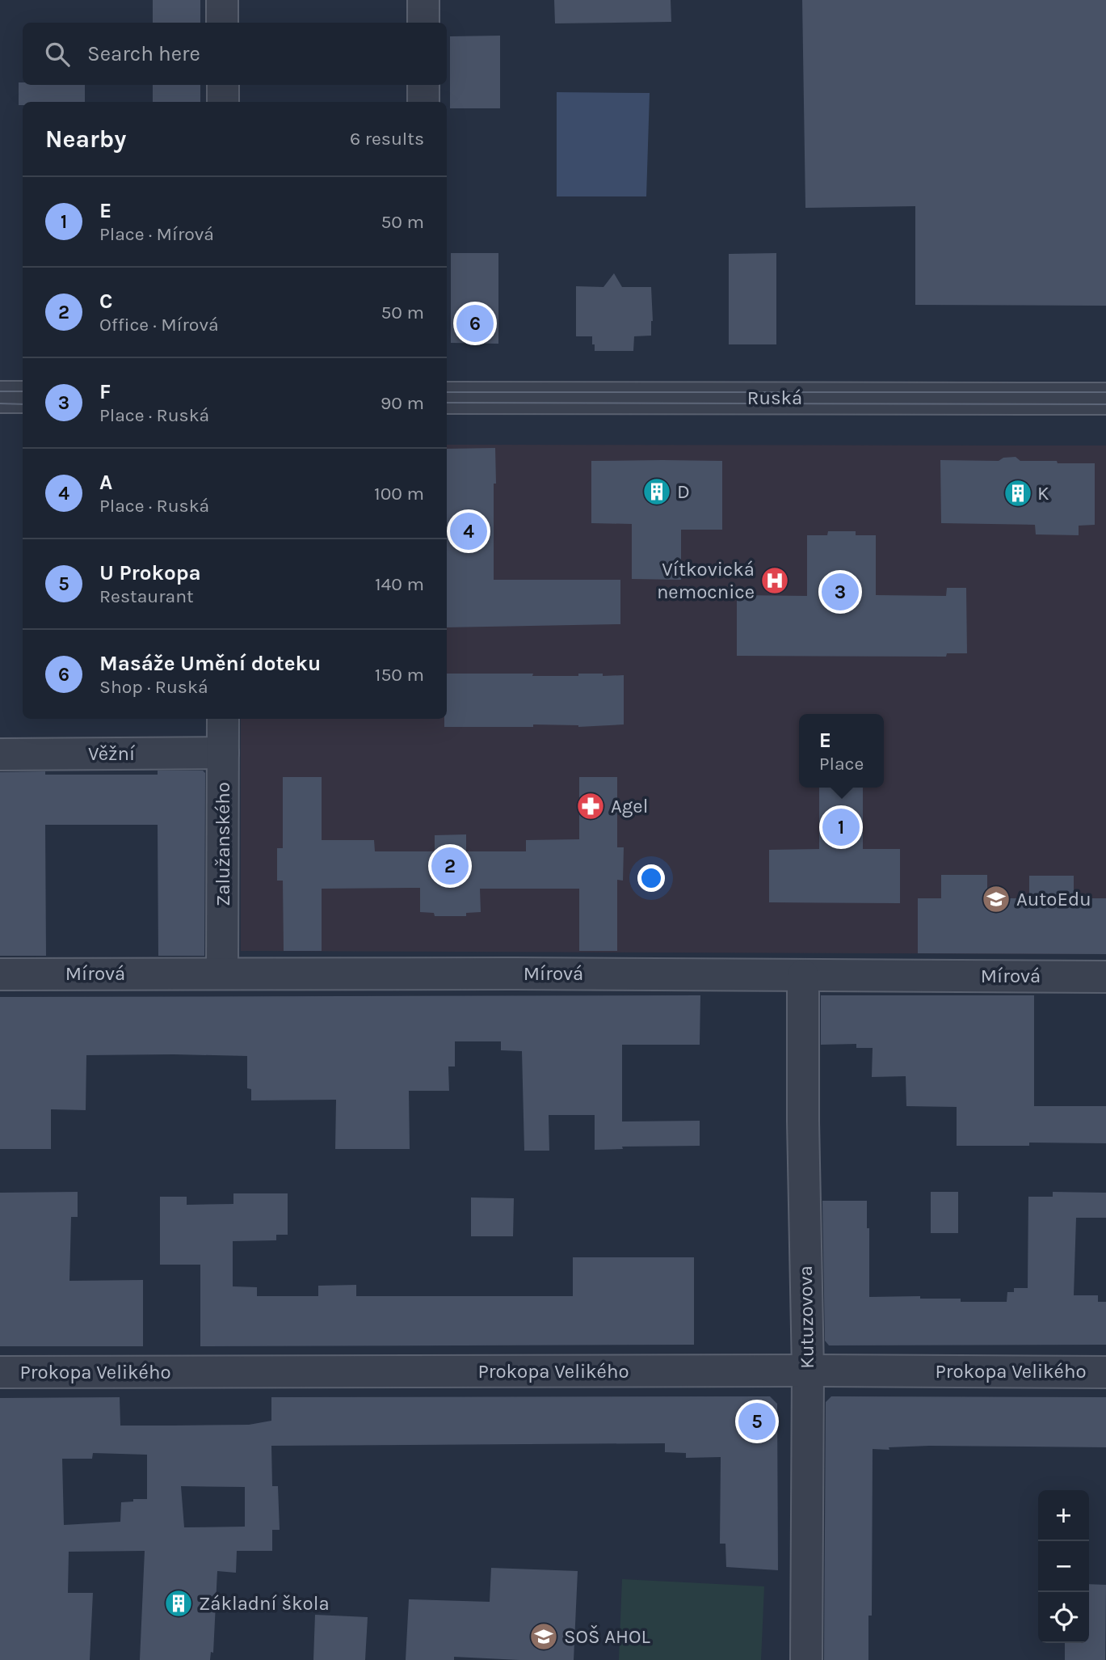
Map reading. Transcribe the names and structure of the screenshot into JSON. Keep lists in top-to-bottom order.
{
  "streets": {
    "street": [
      "Ruská",
      "Věžní",
      "Zalužanského",
      "Mírová",
      "Kutuzovova",
      "Prokopa Velikého"
    ]
  },
  "crossings": [
    ["Věžní", "Zalužanského"],
    ["Zalužanského", "Mírová"],
    ["Mírová", "Kutuzovova"],
    ["Kutuzovova", "Prokopa Velikého"]
  ],
  "places": {
    "building": ["D", "K", "Základní škola"],
    "hospital": ["Vítkovická nemocnice"],
    "pharmacy": ["Agel"],
    "school or university": ["AutoEdu", "SOŠ AHOL"]
  },
  "page": {
    "search": "Search here",
    "heading": ["Nearby", "6 results"],
    "list": [
      {
        "mark": "1",
        "name": "E",
        "note": "Place · Mírová",
        "value": "50 m"
      },
      {
        "mark": "2",
        "name": "C",
        "note": "Office · Mírová",
        "value": "50 m"
      },
      {
        "mark": "3",
        "name": "F",
        "note": "Place · Ruská",
        "value": "90 m"
      },
      {
        "mark": "4",
        "name": "A",
        "note": "Place · Ruská",
        "value": "100 m"
      },
      {
        "mark": "5",
        "name": "U Prokopa",
        "note": "Restaurant",
        "value": "140 m"
      },
      {
        "mark": "6",
        "name": "Masáže Umění doteku",
        "note": "Shop · Ruská",
        "value": "150 m"
      }
    ],
    "pins": [
      "6",
      "4",
      "3",
      "1",
      "2",
      "5"
    ],
    "popup": ["E", "Place"],
    "map_buttons": ["+", "−"]
  }
}
